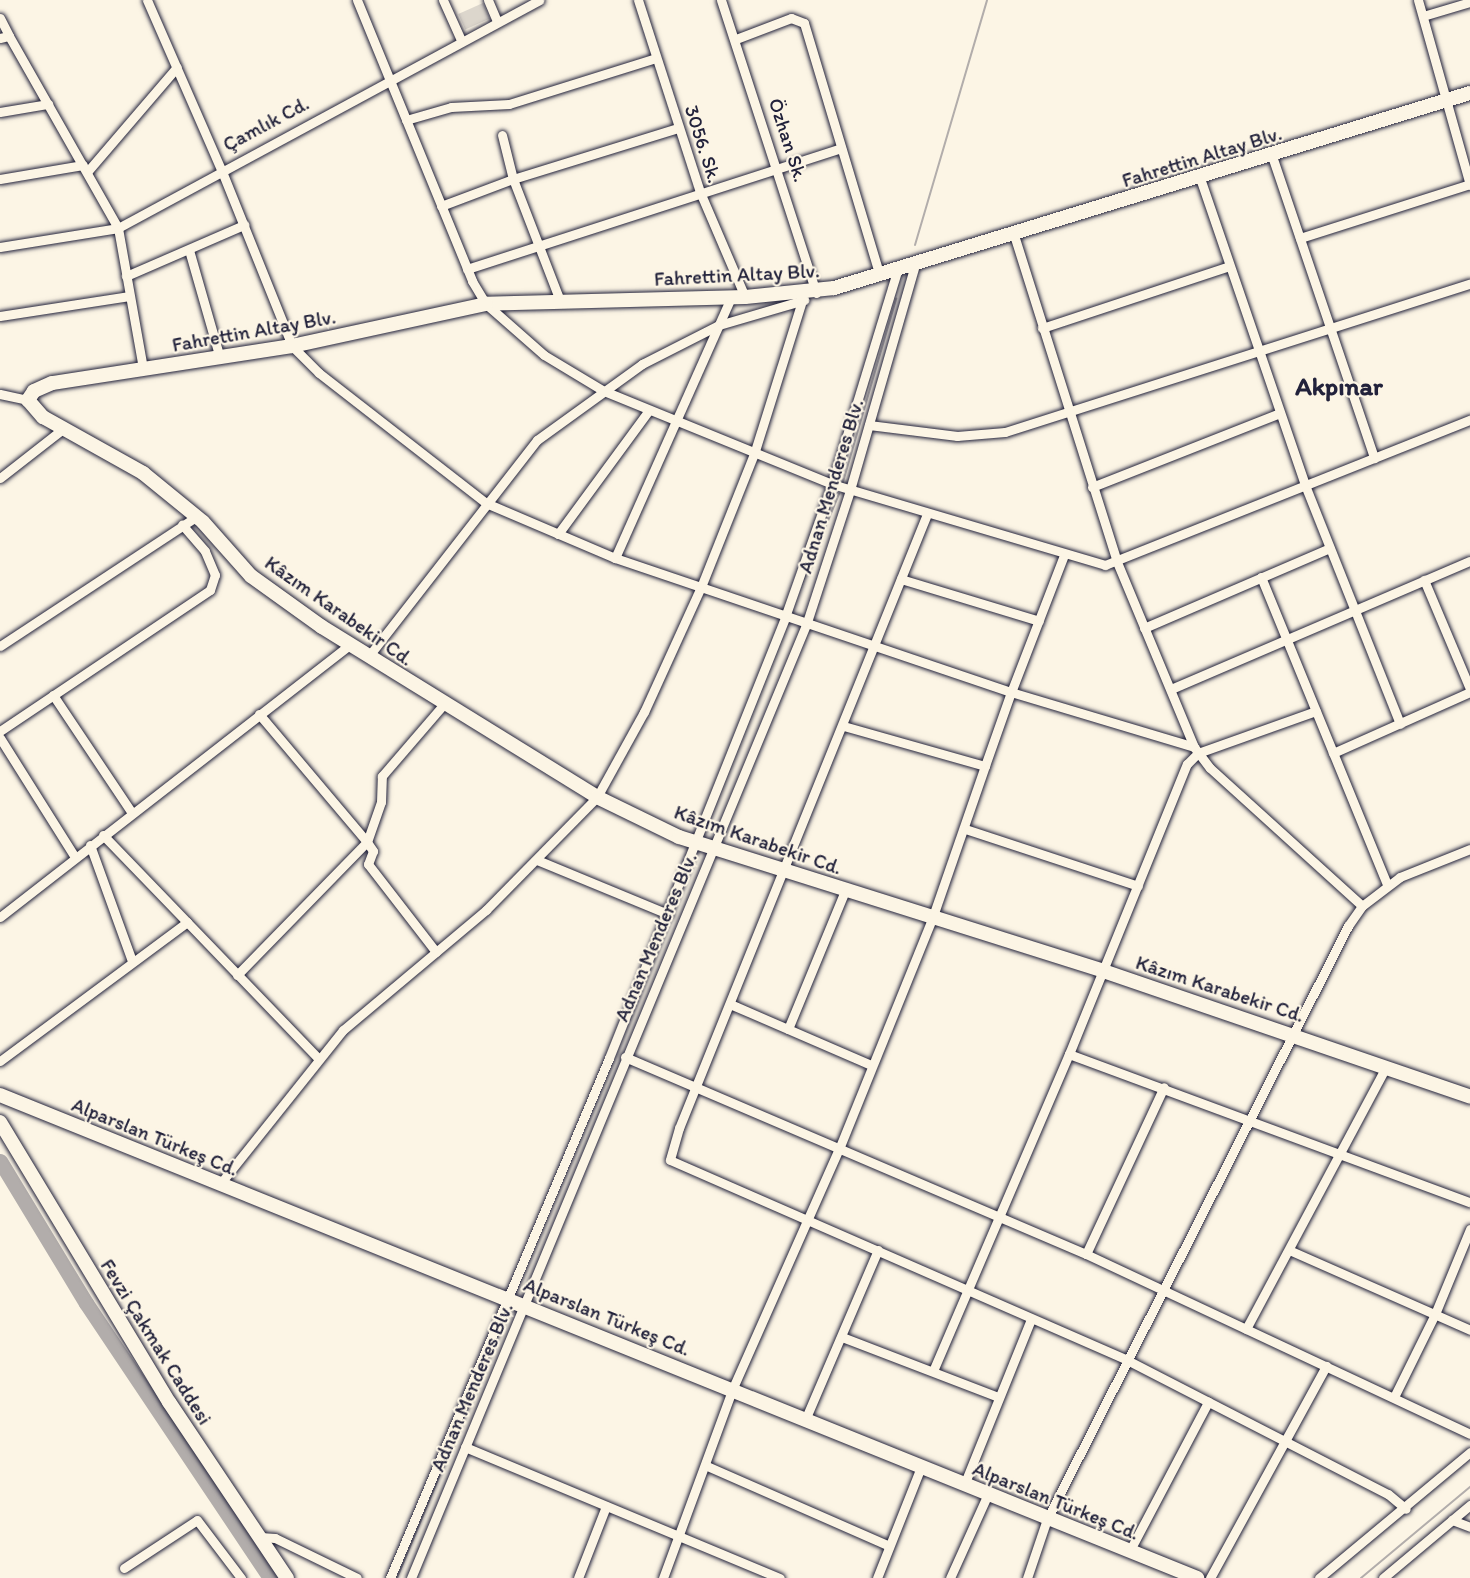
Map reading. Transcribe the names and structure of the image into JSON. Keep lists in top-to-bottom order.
{
  "streets": {
    "street": [
      "Çamlık Cd.",
      "Özhan Sk.",
      "3056. Sk.",
      "Fahrettin Altay Blv.",
      "Adnan Menderes Blv.",
      "Kâzım Karabekir Cd.",
      "Alparslan Türkeş Cd.",
      "Fevzi Çakmak Caddesi"
    ]
  },
  "crossings": [
    ["Özhan Sk.", "Fahrettin Altay Blv."],
    ["3056. Sk.", "Fahrettin Altay Blv."],
    ["Fahrettin Altay Blv.", "Adnan Menderes Blv."],
    ["Fahrettin Altay Blv.", "Kâzım Karabekir Cd."],
    ["Adnan Menderes Blv.", "Kâzım Karabekir Cd."],
    ["Adnan Menderes Blv.", "Alparslan Türkeş Cd."]
  ],
  "districts": ["Akpınar"]
}
